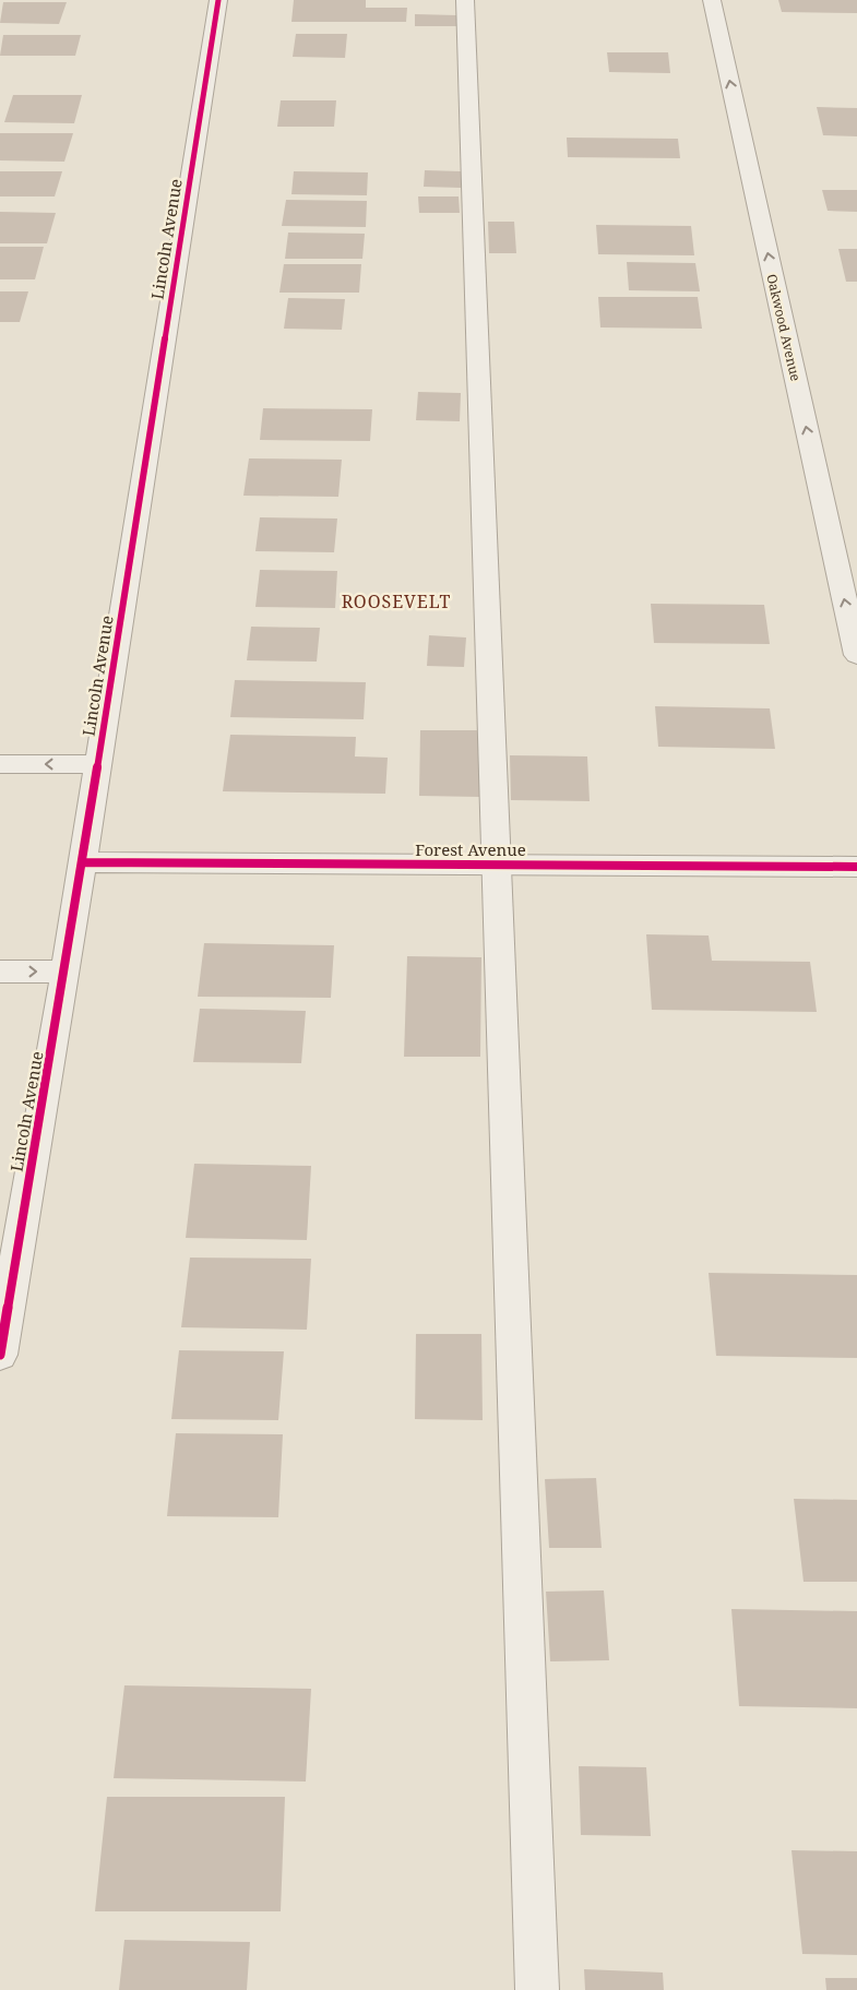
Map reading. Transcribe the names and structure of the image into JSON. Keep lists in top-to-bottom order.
{
  "streets": {
    "street": ["Lincoln Avenue", "Oakwood Avenue", "Forest Avenue"]
  },
  "crossings": [
    ["Lincoln Avenue", "Forest Avenue"]
  ],
  "one_way": ["Oakwood Avenue"],
  "districts": ["ROOSEVELT"]
}
